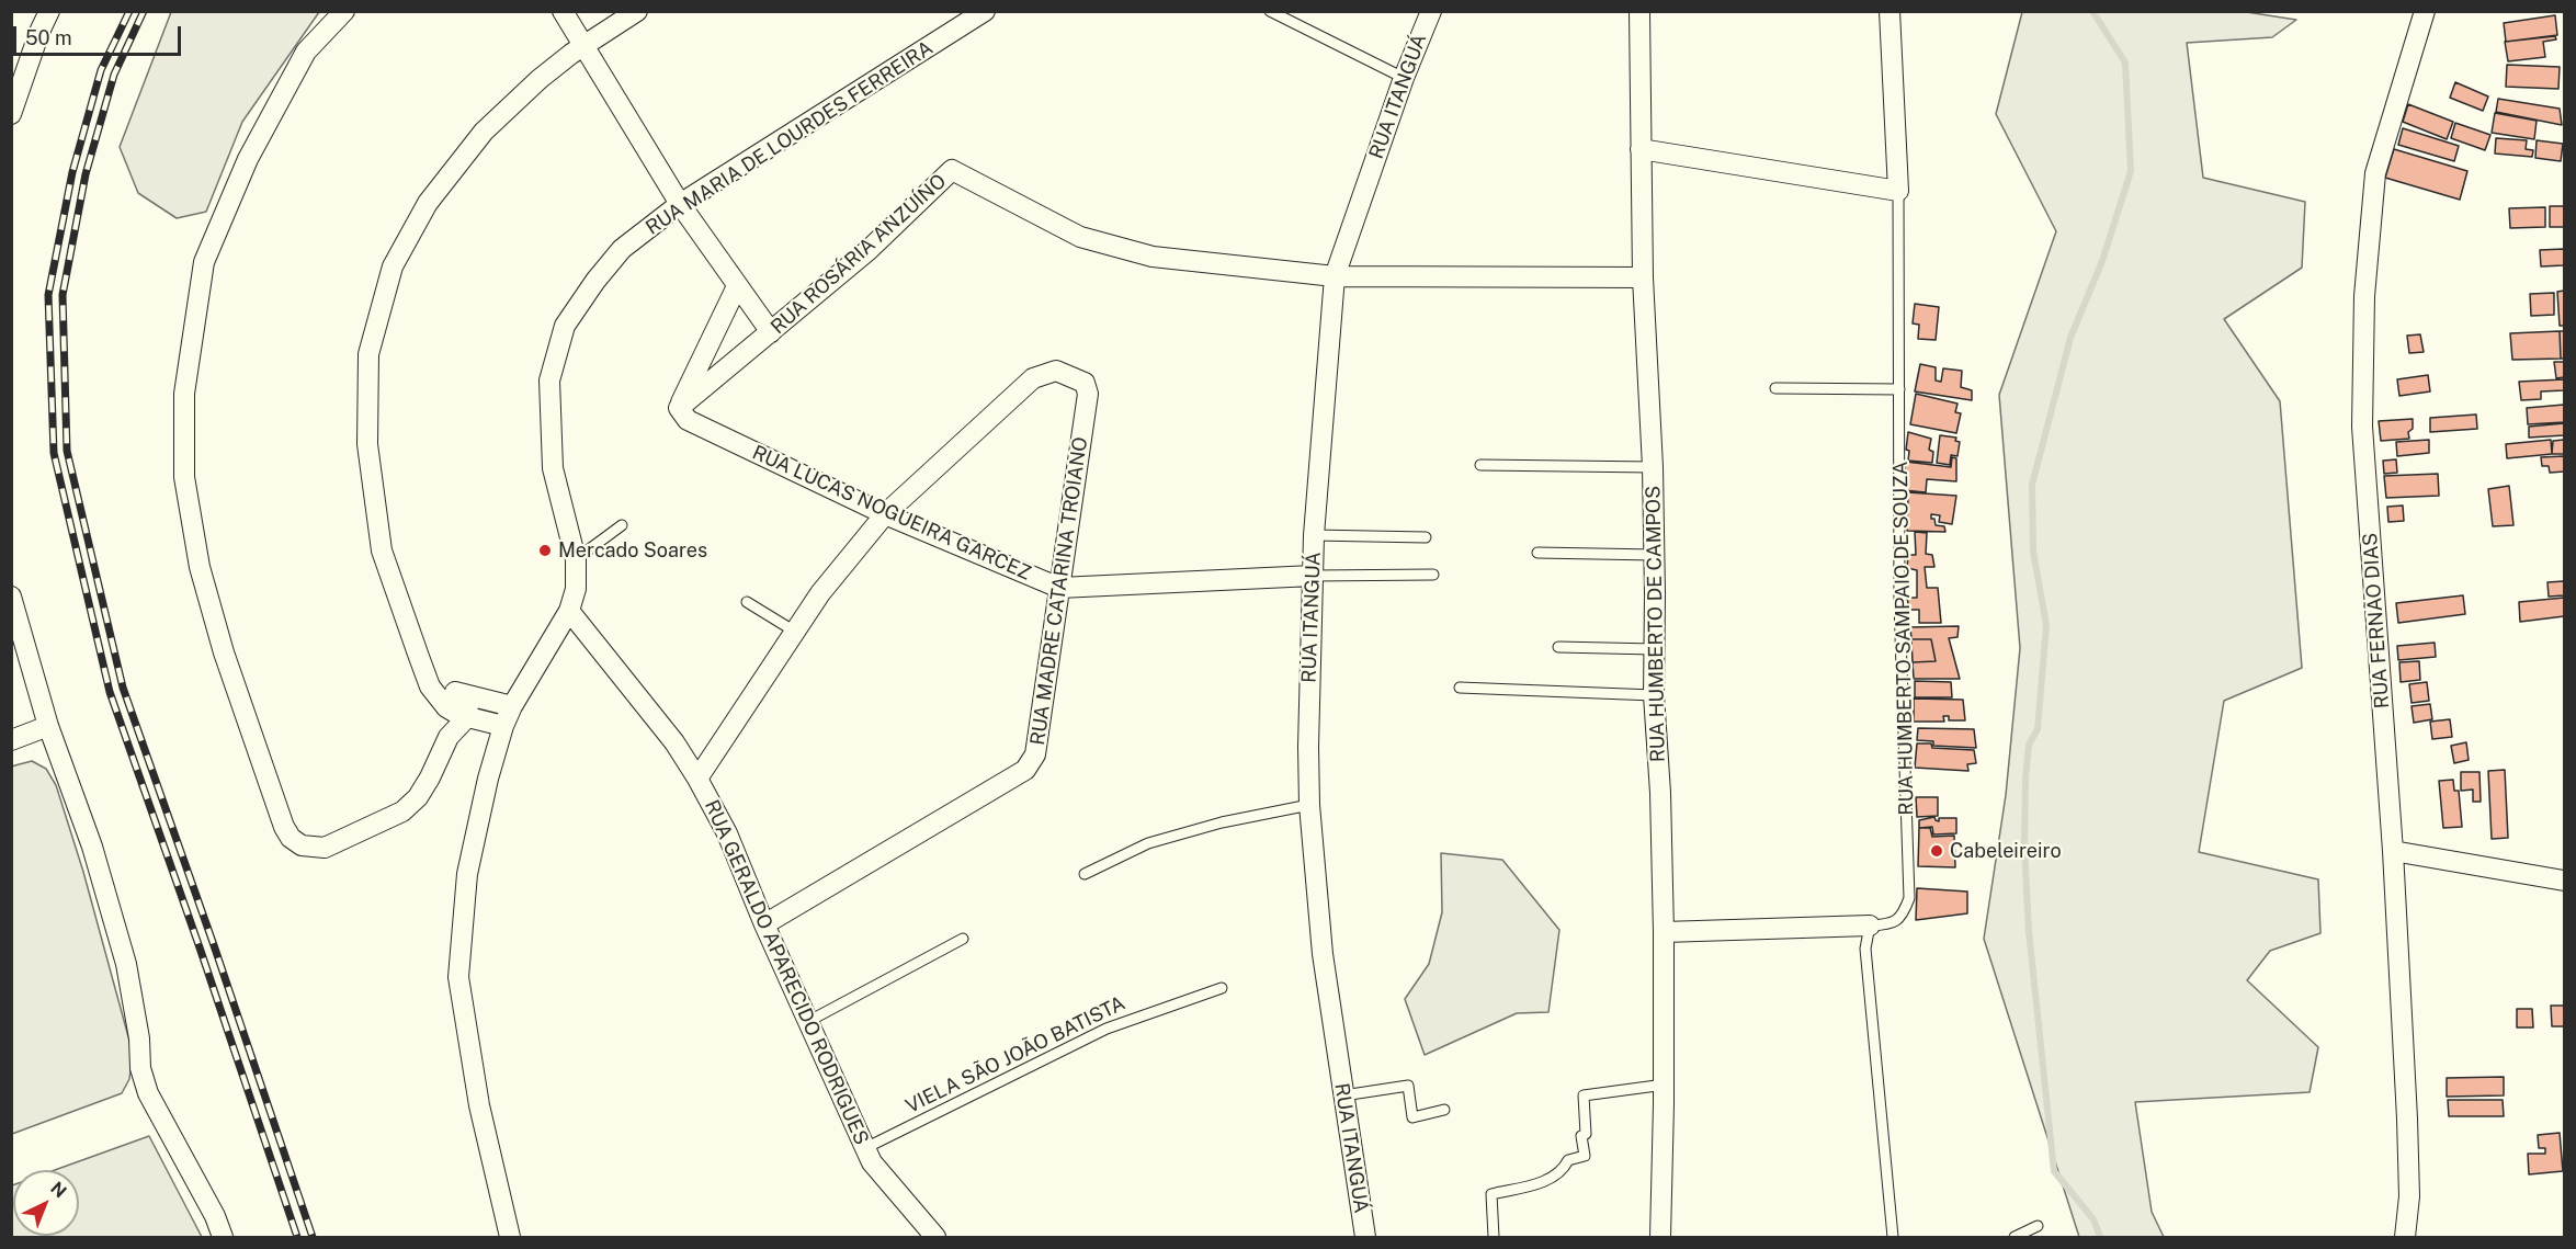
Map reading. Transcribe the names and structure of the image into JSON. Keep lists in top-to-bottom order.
{
  "streets": {
    "street": [
      "RUA ITANGUÁ",
      "RUA MARIA DE LOURDES FERREIRA",
      "RUA ROSÁRIA ANZUÍNO",
      "RUA LUCAS NOGUEIRA GARCEZ",
      "RUA MADRE CATARINA TROIANO",
      "RUA FERNÃO DIAS",
      "RUA HUMBERTO DE CAMPOS",
      "RUA HUMBERTO SAMPAIO DE SOUZA",
      "RUA GERALDO APARECIDO RODRIGUES"
    ],
    "lane": ["VIELA SÃO JOÃO BATISTA"]
  },
  "crossings": [
    ["RUA ITANGUÁ", "RUA ROSÁRIA ANZUÍNO"],
    ["RUA ITANGUÁ", "RUA LUCAS NOGUEIRA GARCEZ"],
    ["RUA MARIA DE LOURDES FERREIRA", "RUA GERALDO APARECIDO RODRIGUES"],
    ["RUA ROSÁRIA ANZUÍNO", "RUA LUCAS NOGUEIRA GARCEZ"],
    ["RUA LUCAS NOGUEIRA GARCEZ", "RUA MADRE CATARINA TROIANO"],
    ["RUA MADRE CATARINA TROIANO", "RUA GERALDO APARECIDO RODRIGUES"],
    ["RUA GERALDO APARECIDO RODRIGUES", "VIELA SÃO JOÃO BATISTA"]
  ],
  "places": ["Mercado Soares", "Cabeleireiro"],
  "scale_bar": "50 m",
  "north": "top right"
}
